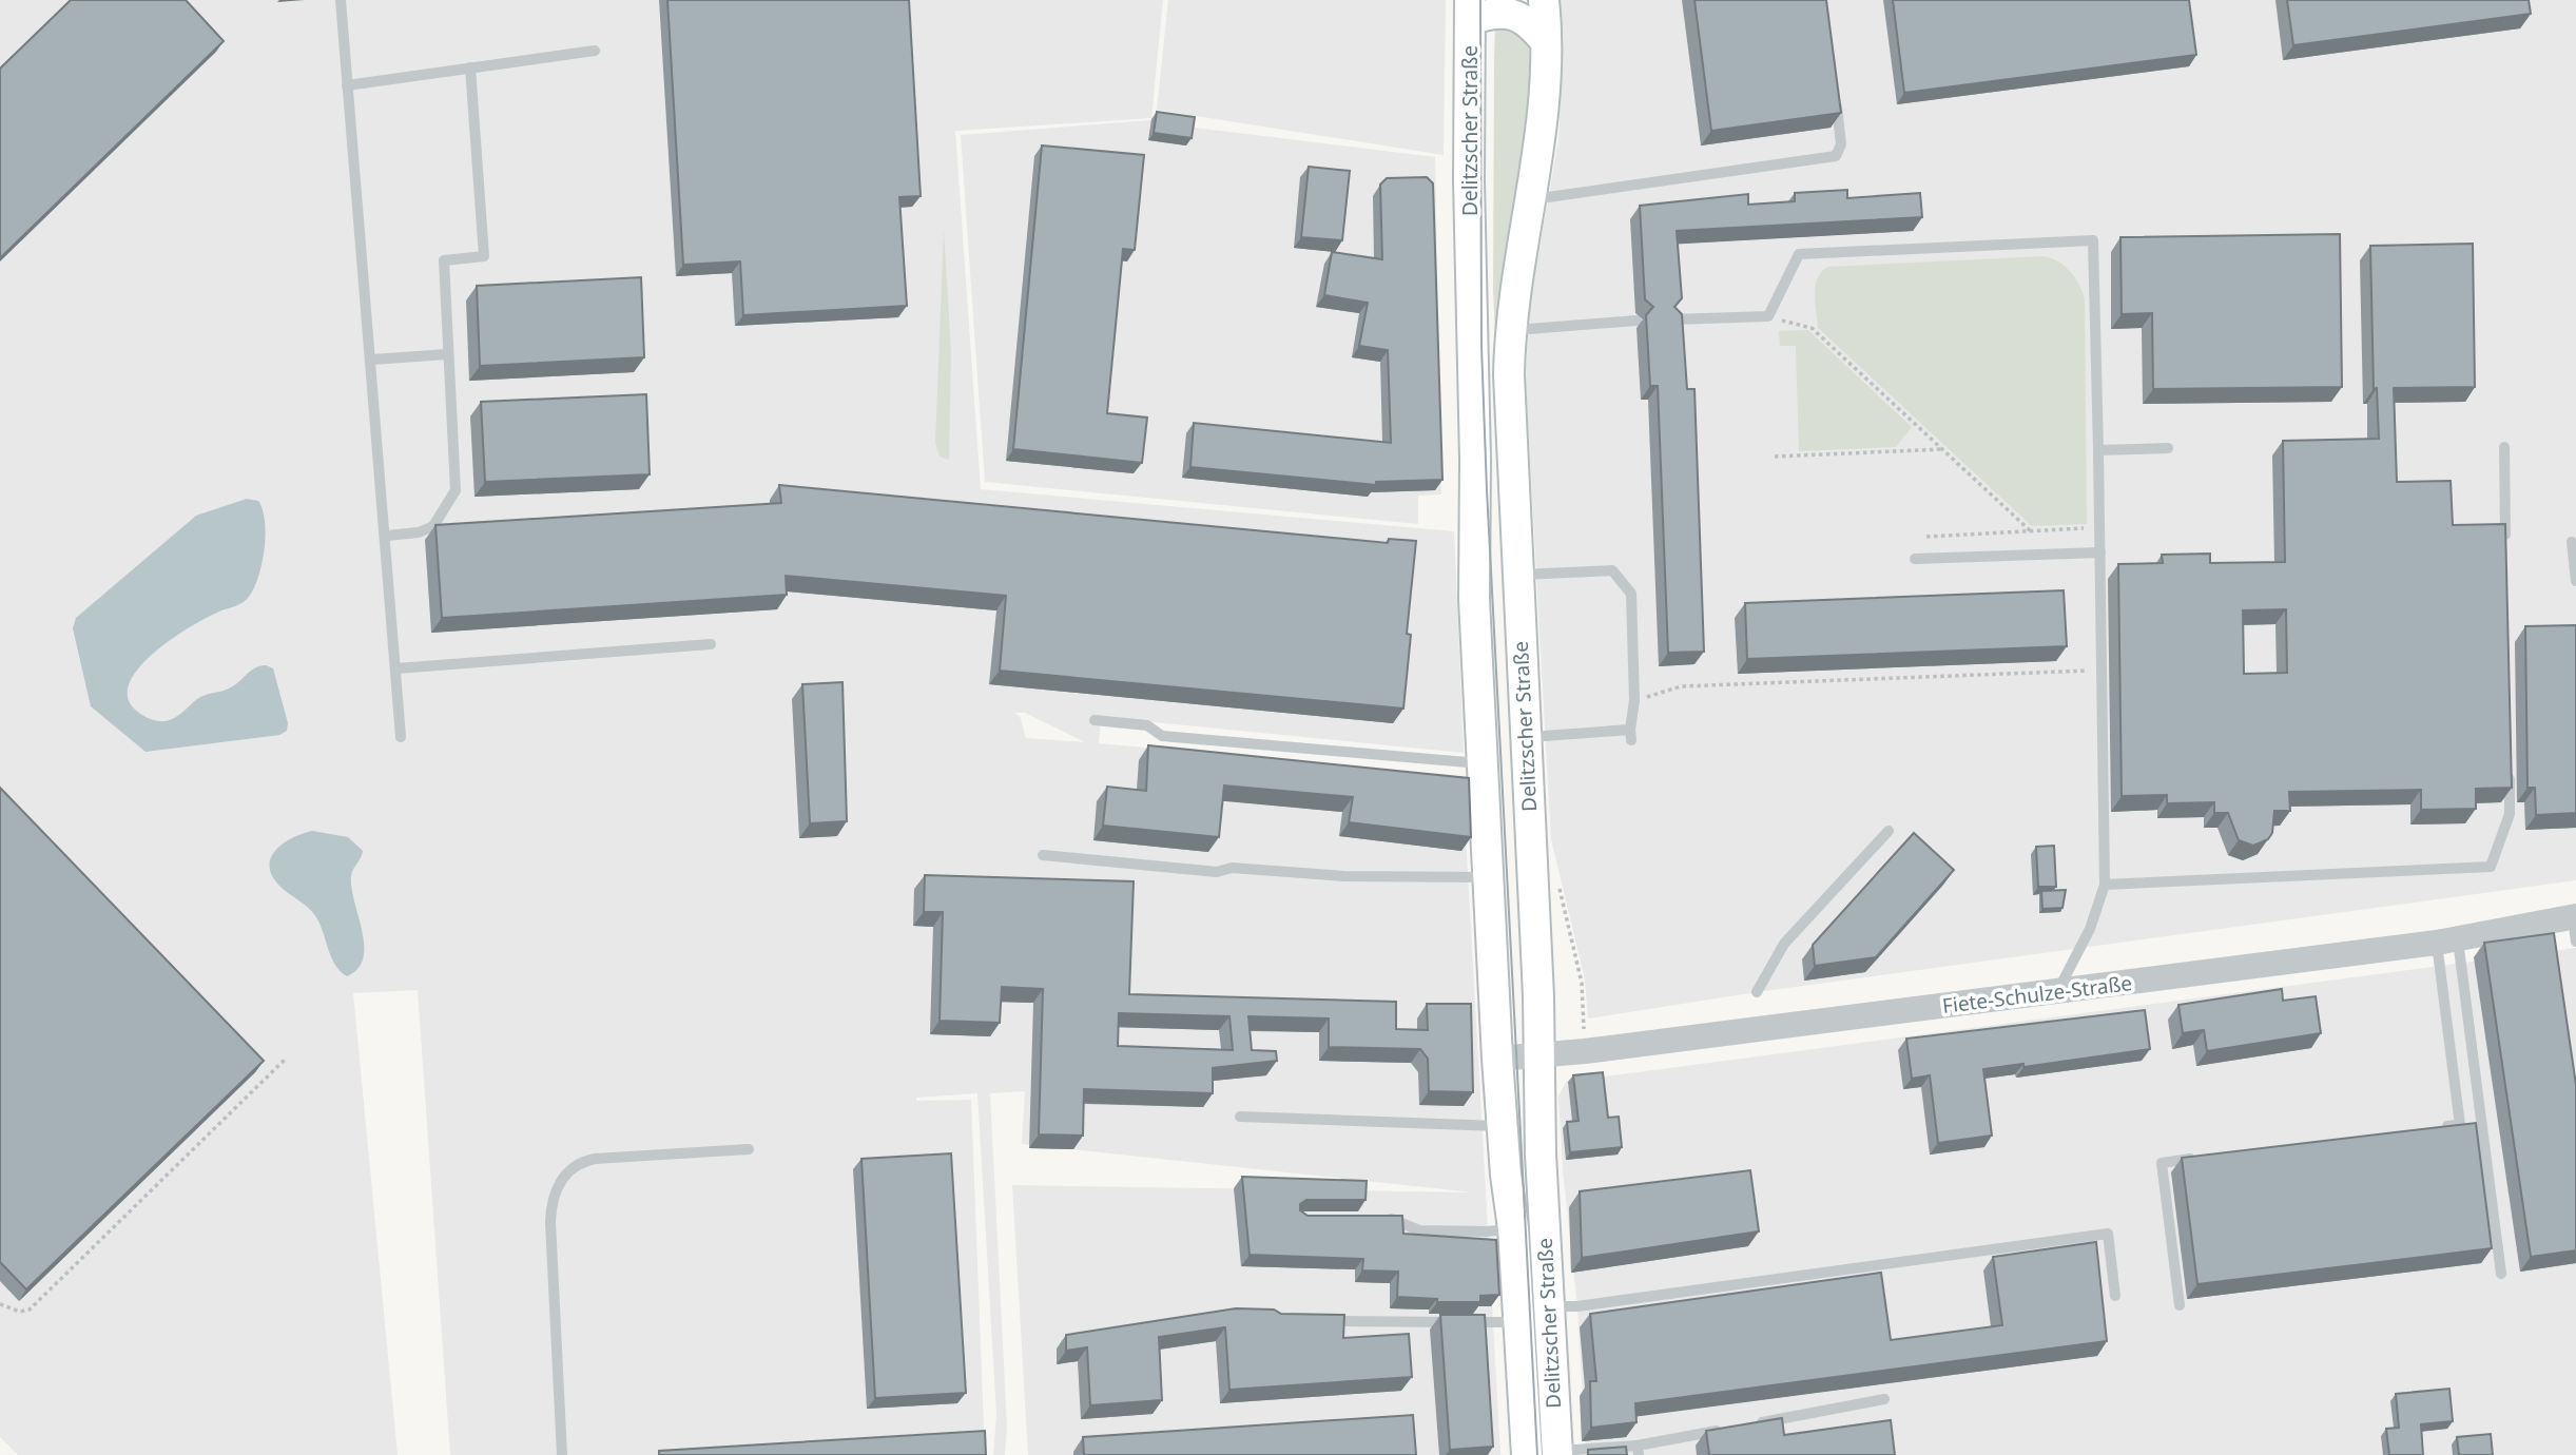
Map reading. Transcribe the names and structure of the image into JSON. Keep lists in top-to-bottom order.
{
  "streets": {
    "main road": ["Delitzscher Straße"],
    "street": ["Fiete-Schulze-Straße"]
  },
  "crossings": [
    ["Delitzscher Straße", "Fiete-Schulze-Straße"]
  ]
}
